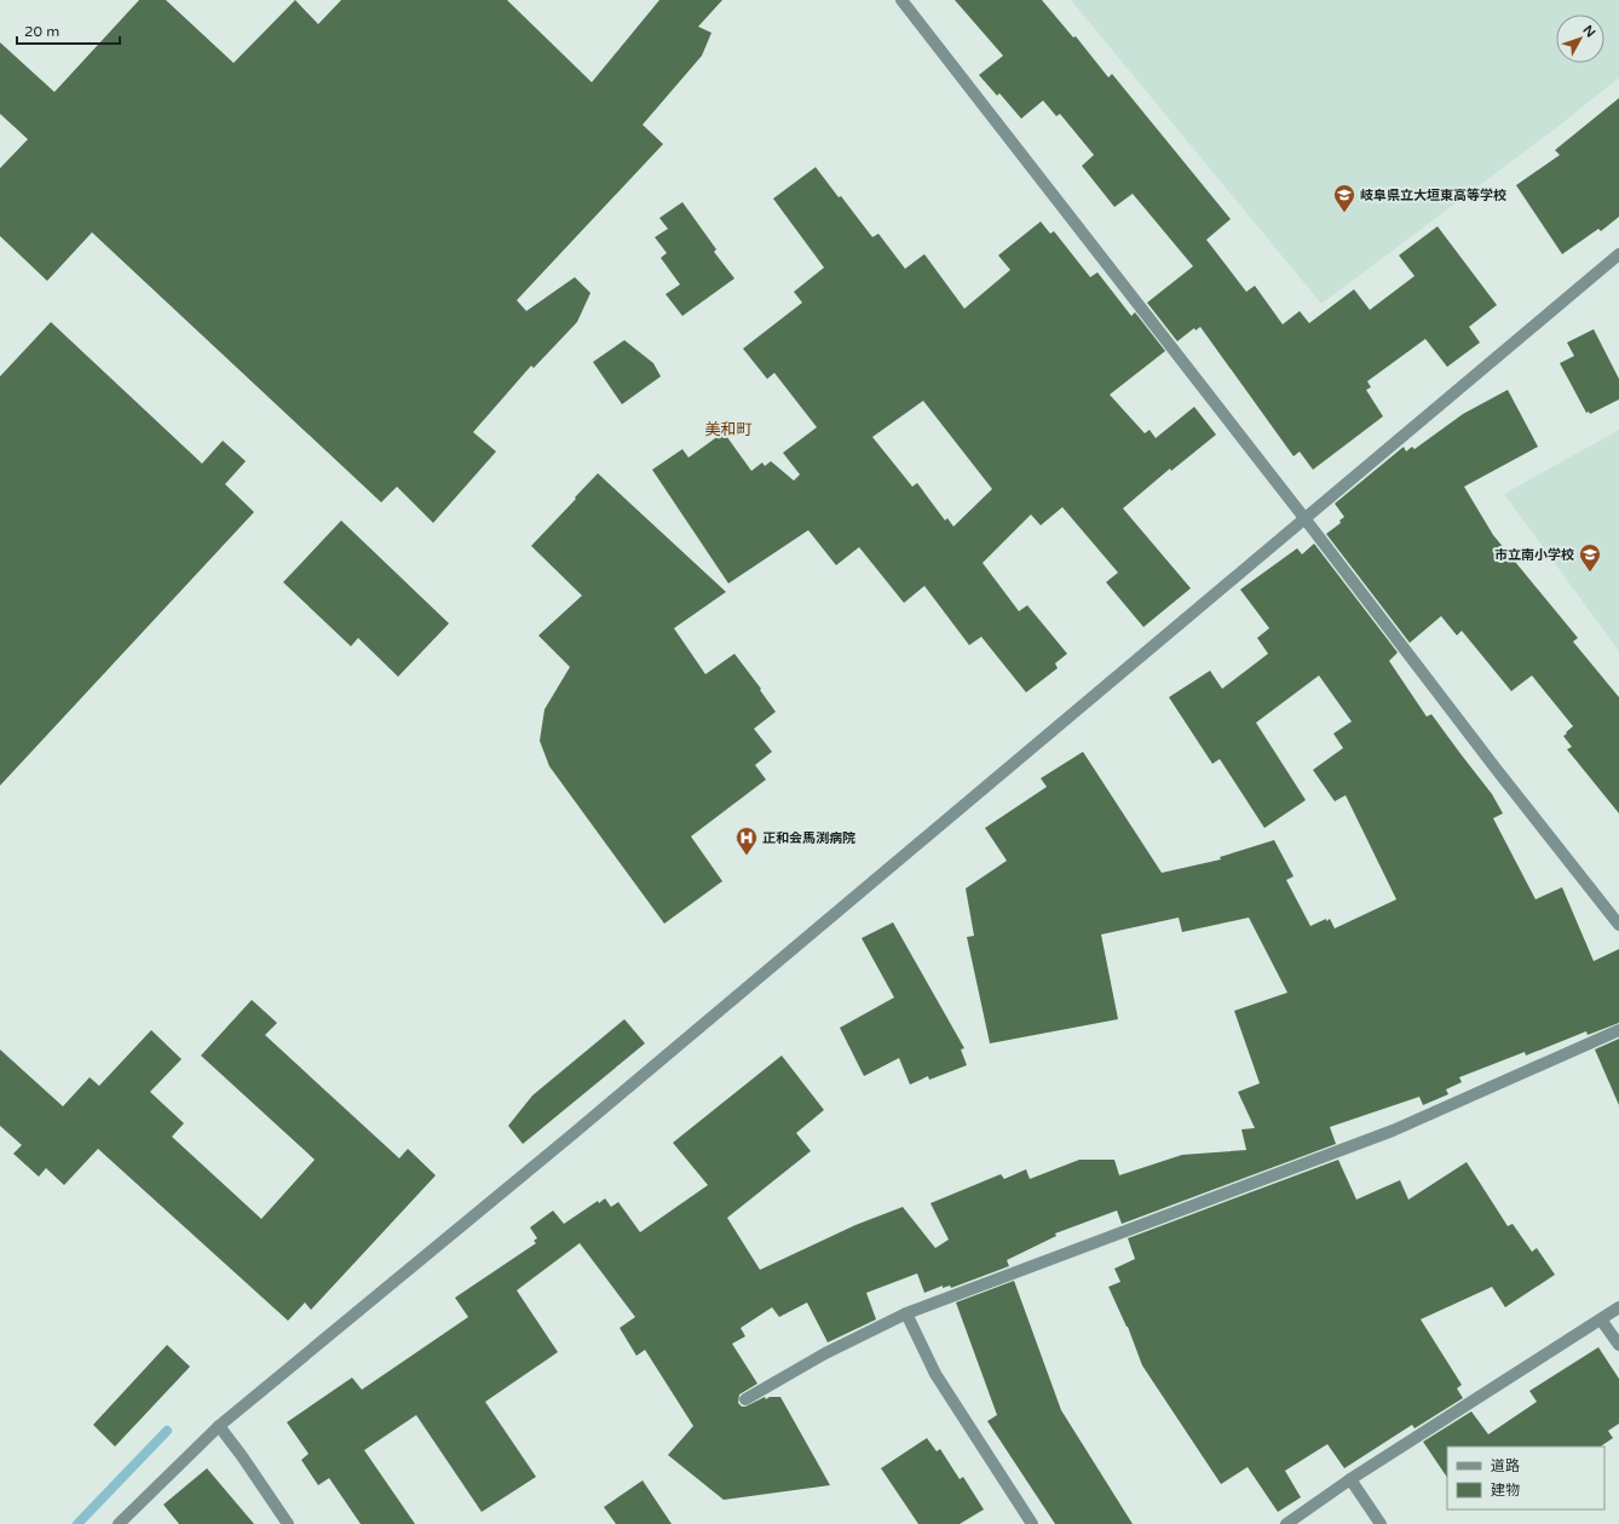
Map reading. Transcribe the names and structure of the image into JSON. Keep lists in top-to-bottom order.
{
  "districts": ["美和町"],
  "places": {
    "school or university": ["岐阜県立大垣東高等学校", "市立南小学校"],
    "hospital": ["正和会馬渕病院"]
  },
  "legend": ["道路", "建物"],
  "scale_bar": "20 m",
  "north": "top right"
}
